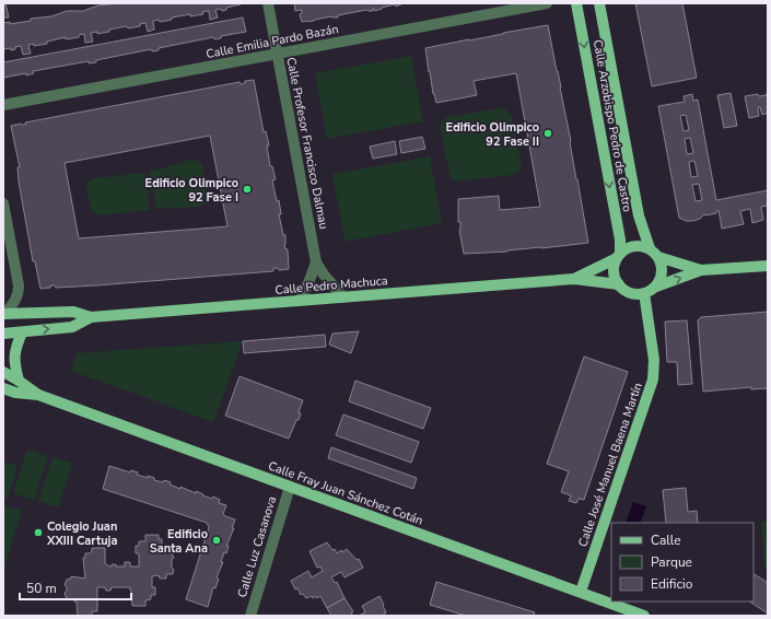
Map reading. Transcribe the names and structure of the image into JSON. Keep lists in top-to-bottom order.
{
  "streets": {
    "main road": [
      "Calle Arzobispo Pedro de Castro",
      "Calle Pedro Machuca",
      "Calle José Manuel Baena Martín",
      "Calle Fray Juan Sánchez Cotán"
    ],
    "street": ["Calle Emilia Pardo Bazán", "Calle Profesor Francisco Dalmau", "Calle Luz Casanova"]
  },
  "crossings": [
    ["Calle Emilia Pardo Bazán", "Calle Profesor Francisco Dalmau"],
    ["Calle Arzobispo Pedro de Castro", "Calle Pedro Machuca"],
    ["Calle Arzobispo Pedro de Castro", "Calle José Manuel Baena Martín"],
    ["Calle Profesor Francisco Dalmau", "Calle Pedro Machuca"],
    ["Calle Pedro Machuca", "Calle José Manuel Baena Martín"],
    ["Calle José Manuel Baena Martín", "Calle Fray Juan Sánchez Cotán"],
    ["Calle Fray Juan Sánchez Cotán", "Calle Luz Casanova"]
  ],
  "places": [
    "Edificio Olimpico 92 Fase II",
    "Edificio Olimpico 92 Fase I",
    "Colegio Juan XXIII Cartuja",
    "Edificio Santa Ana"
  ],
  "legend": ["Calle", "Parque", "Edificio"],
  "scale_bar": "50 m"
}
